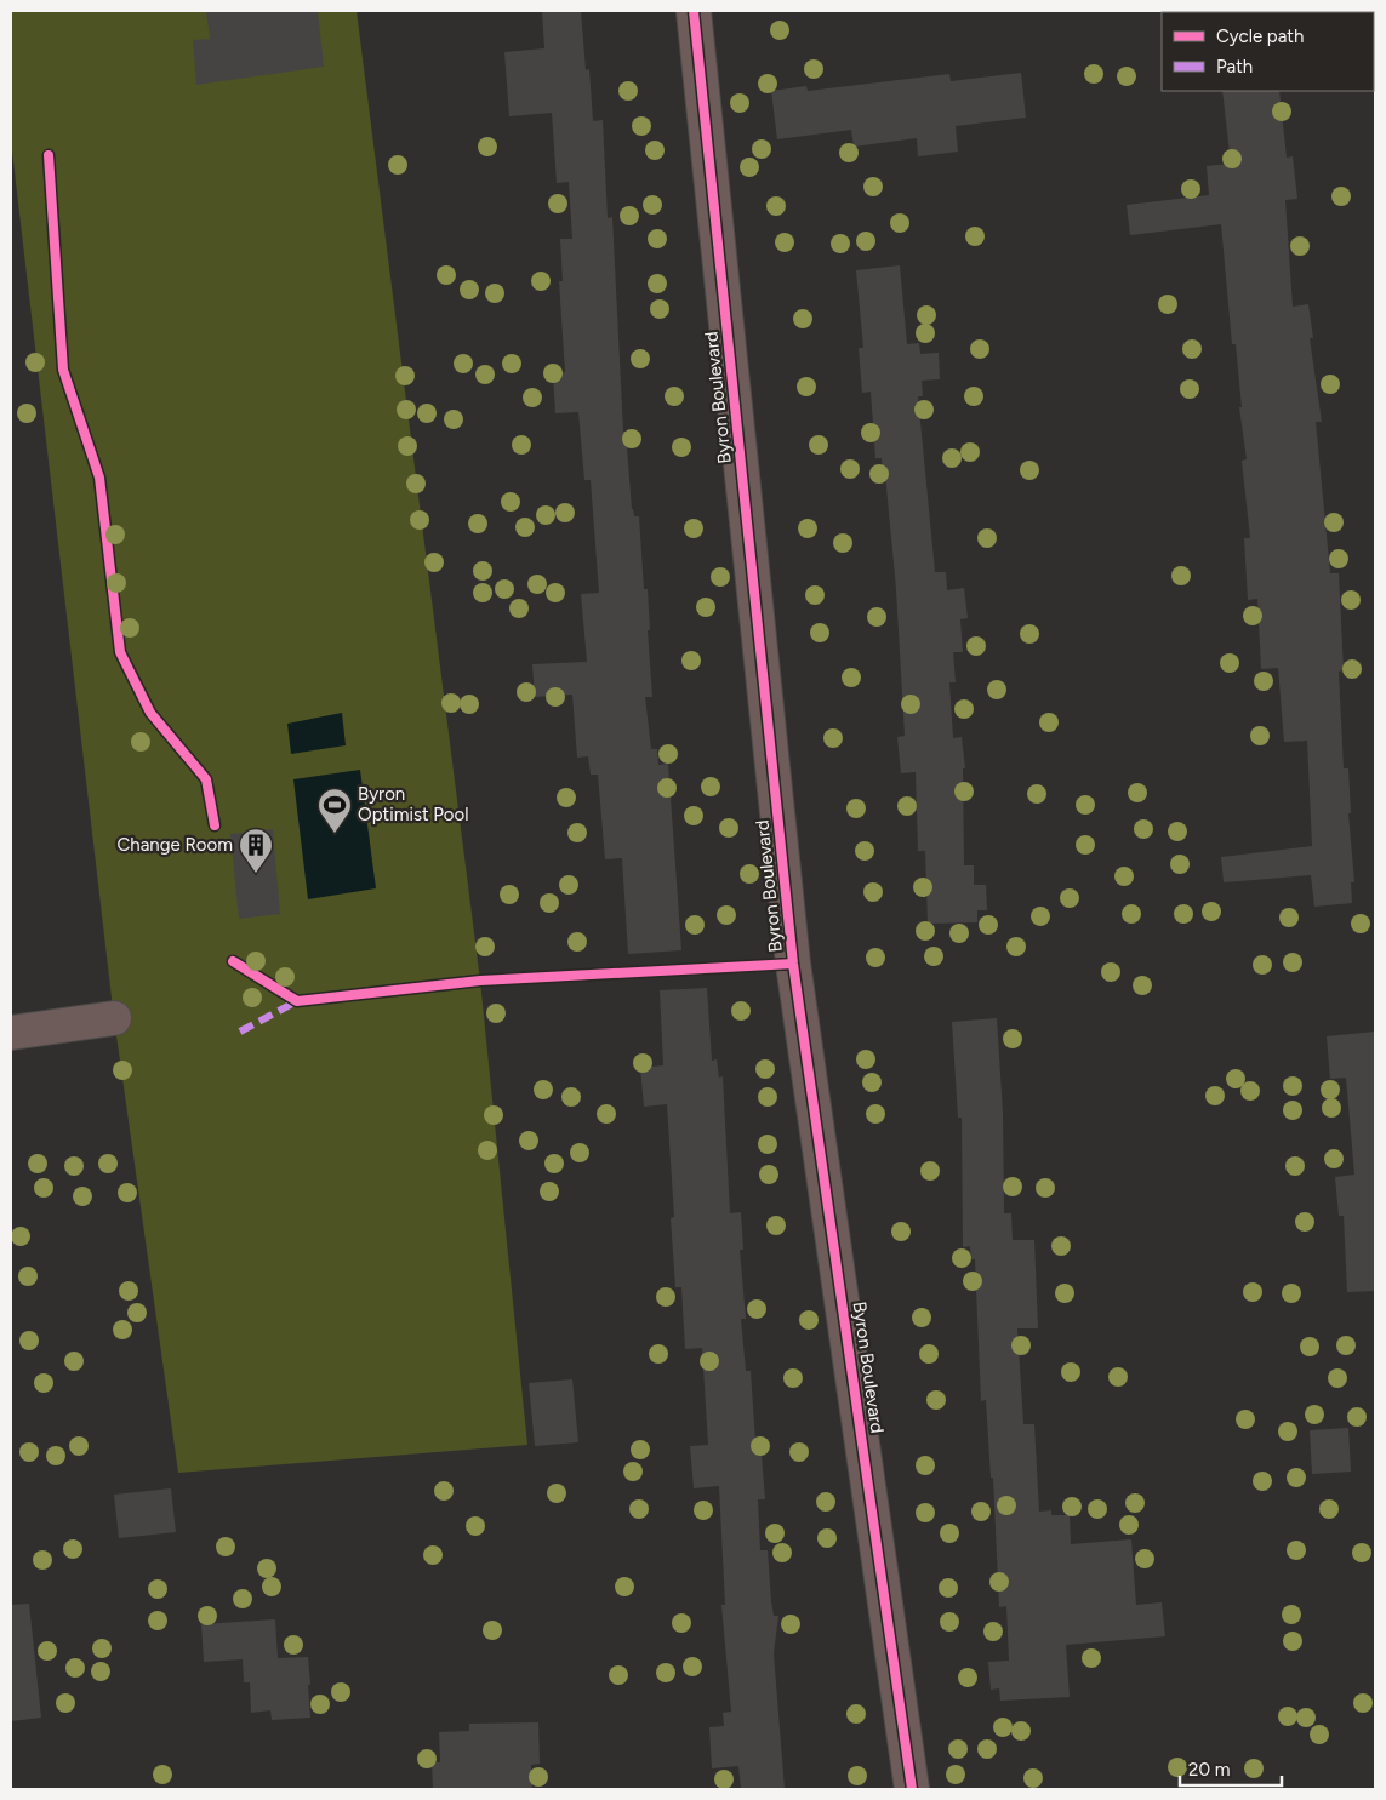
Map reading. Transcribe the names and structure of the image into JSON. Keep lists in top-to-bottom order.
{
  "streets": {
    "street": ["Byron Boulevard"]
  },
  "places": {
    "sports": ["Byron Optimist Pool"],
    "building": ["Change Room"]
  },
  "legend": ["Cycle path", "Path"],
  "scale_bar": "20 m"
}
